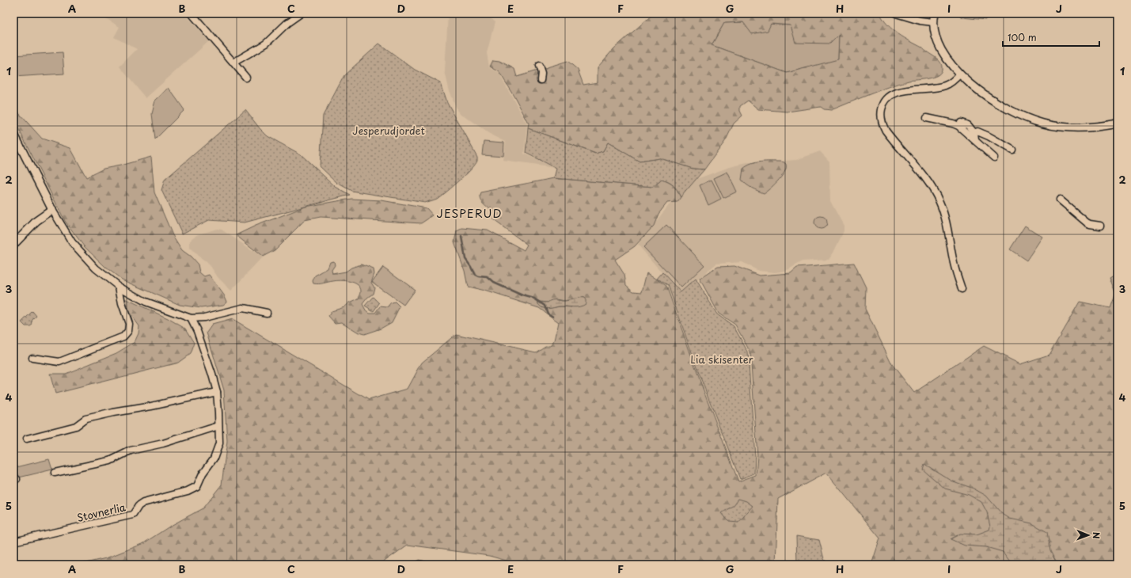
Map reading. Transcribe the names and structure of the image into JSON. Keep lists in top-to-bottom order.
{
  "streets": {
    "street": ["Stovnerlia"]
  },
  "districts": ["JESPERUD"],
  "parks": ["Jesperudjordet", "Lia skisenter"],
  "scale_bar": "100 m",
  "north": "right",
  "grid": {
    "columns": [
      "A",
      "B",
      "C",
      "D",
      "E",
      "F",
      "G",
      "H",
      "I",
      "J"
    ],
    "rows": [
      "1",
      "2",
      "3",
      "4",
      "5"
    ]
  }
}
